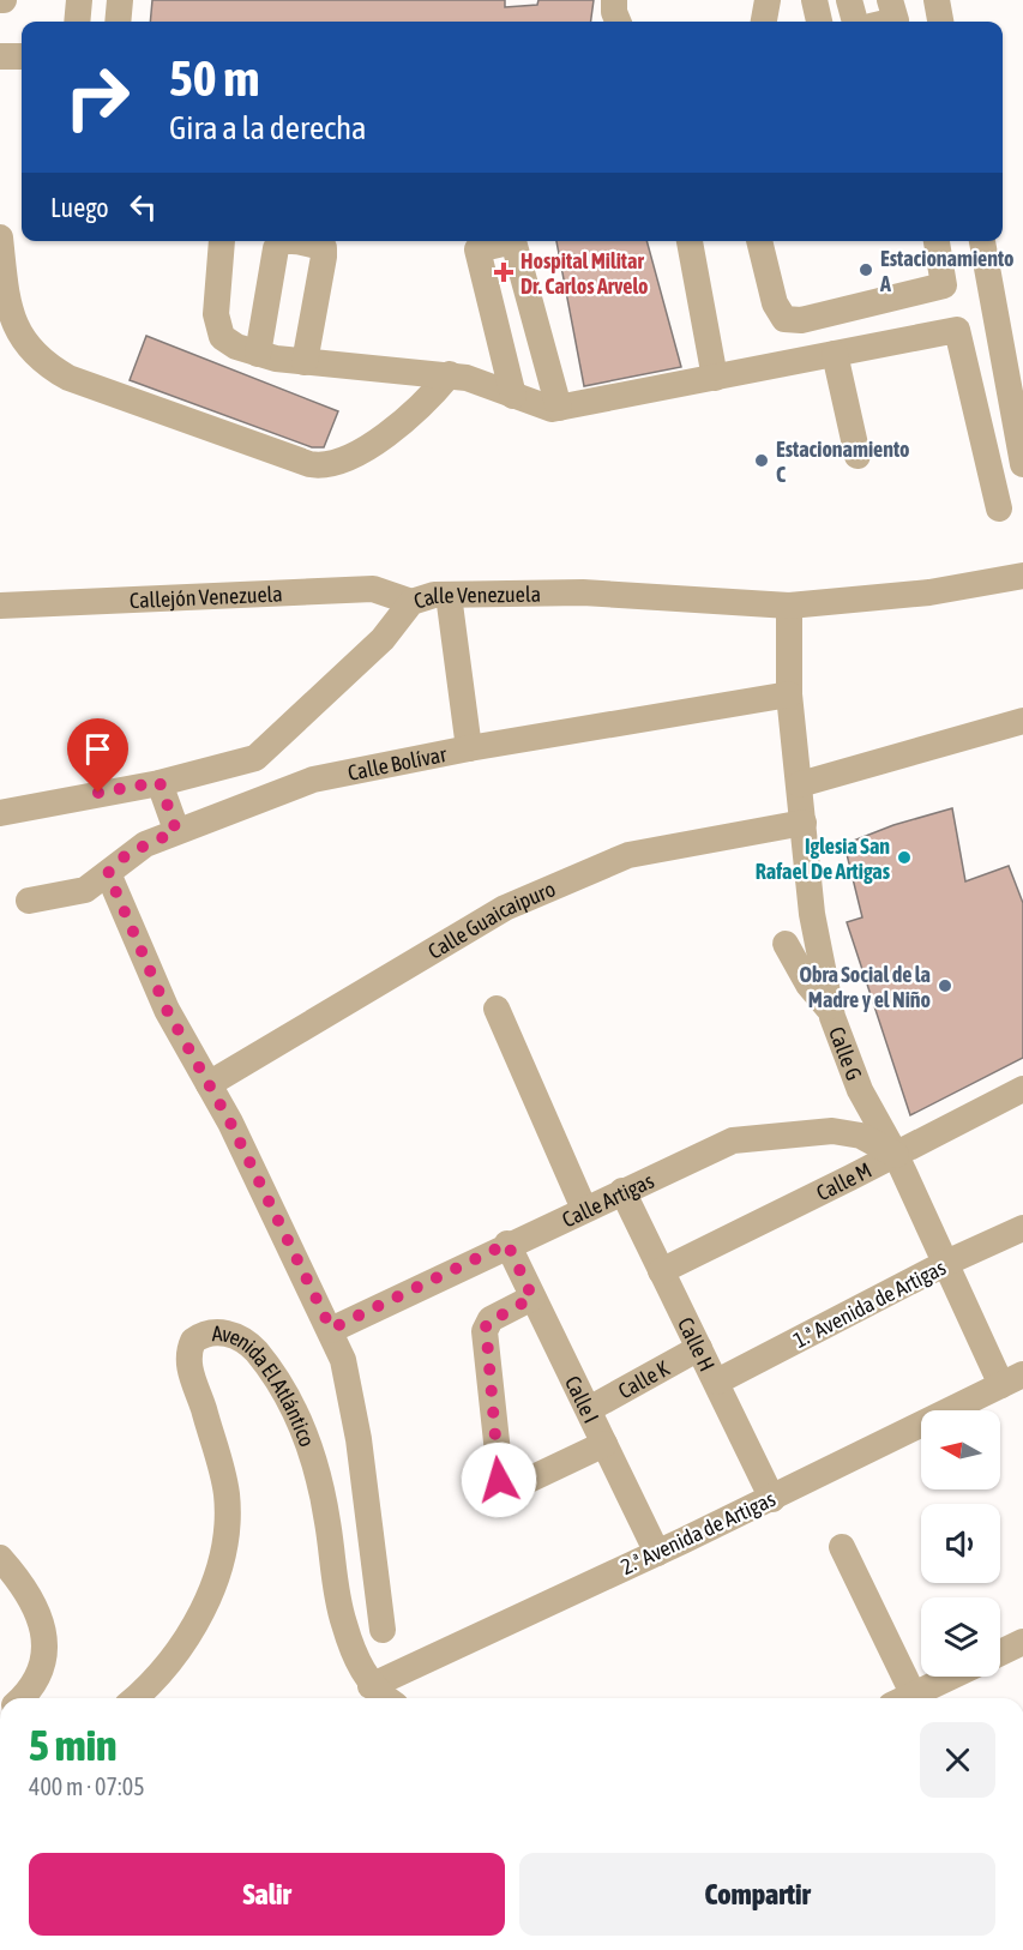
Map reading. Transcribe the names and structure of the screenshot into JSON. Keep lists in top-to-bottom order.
{
  "streets": {
    "street": [
      "Callejón Venezuela",
      "Calle Venezuela",
      "Calle Bolívar",
      "Calle Guaicaipuro",
      "Calle G",
      "Calle M",
      "Calle Artigas",
      "1.ª Avenida de Artigas",
      "Calle H",
      "Calle K",
      "Avenida El Atlántico",
      "Calle I",
      "2.ª Avenida de Artigas"
    ]
  },
  "crossings": [
    ["Callejón Venezuela", "Calle Venezuela"],
    ["Calle Venezuela", "Calle G"],
    ["Calle Bolívar", "Calle G"],
    ["Calle Guaicaipuro", "Calle G"],
    ["Calle G", "Calle M"],
    ["Calle G", "Calle Artigas"],
    ["Calle G", "1.ª Avenida de Artigas"],
    ["Calle G", "2.ª Avenida de Artigas"],
    ["Calle M", "Calle Artigas"],
    ["Calle M", "Calle H"],
    ["Calle Artigas", "Calle H"],
    ["Calle Artigas", "Calle I"],
    ["1.ª Avenida de Artigas", "Calle H"],
    ["Calle H", "Calle K"],
    ["Calle H", "2.ª Avenida de Artigas"],
    ["Calle K", "Calle I"],
    ["Avenida El Atlántico", "2.ª Avenida de Artigas"],
    ["Calle I", "2.ª Avenida de Artigas"]
  ],
  "places": {
    "other": [
      "Estacionamiento A",
      "Estacionamiento C",
      "Iglesia San Rafael De Artigas",
      "Obra Social de la Madre y el Niño"
    ],
    "health": ["Hospital Militar Dr. Carlos Arvelo"]
  },
  "north": "left",
  "page": {
    "turn": ["50 m", "Gira a la derecha"],
    "then": "Luego",
    "heading": ["5 min", "400 m · 07:05"],
    "buttons": ["Salir", "Compartir"]
  }
}
